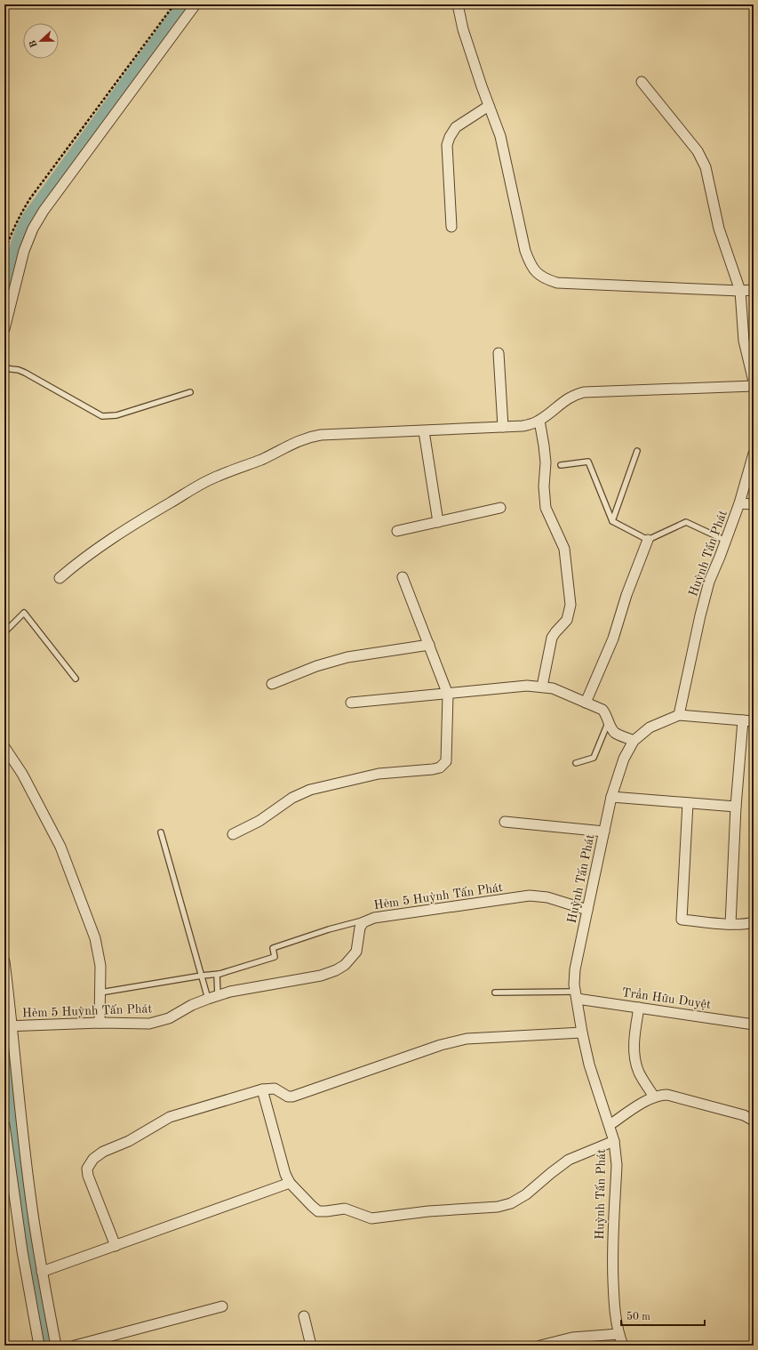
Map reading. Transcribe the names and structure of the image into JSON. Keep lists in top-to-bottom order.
{
  "streets": {
    "street": ["Huỳnh Tấn Phát", "Hẻm 5 Huỳnh Tấn Phát", "Trần Hữu Duyệt"]
  },
  "crossings": [
    ["Huỳnh Tấn Phát", "Hẻm 5 Huỳnh Tấn Phát"],
    ["Huỳnh Tấn Phát", "Trần Hữu Duyệt"]
  ],
  "scale_bar": "50 m",
  "north": "left"
}
